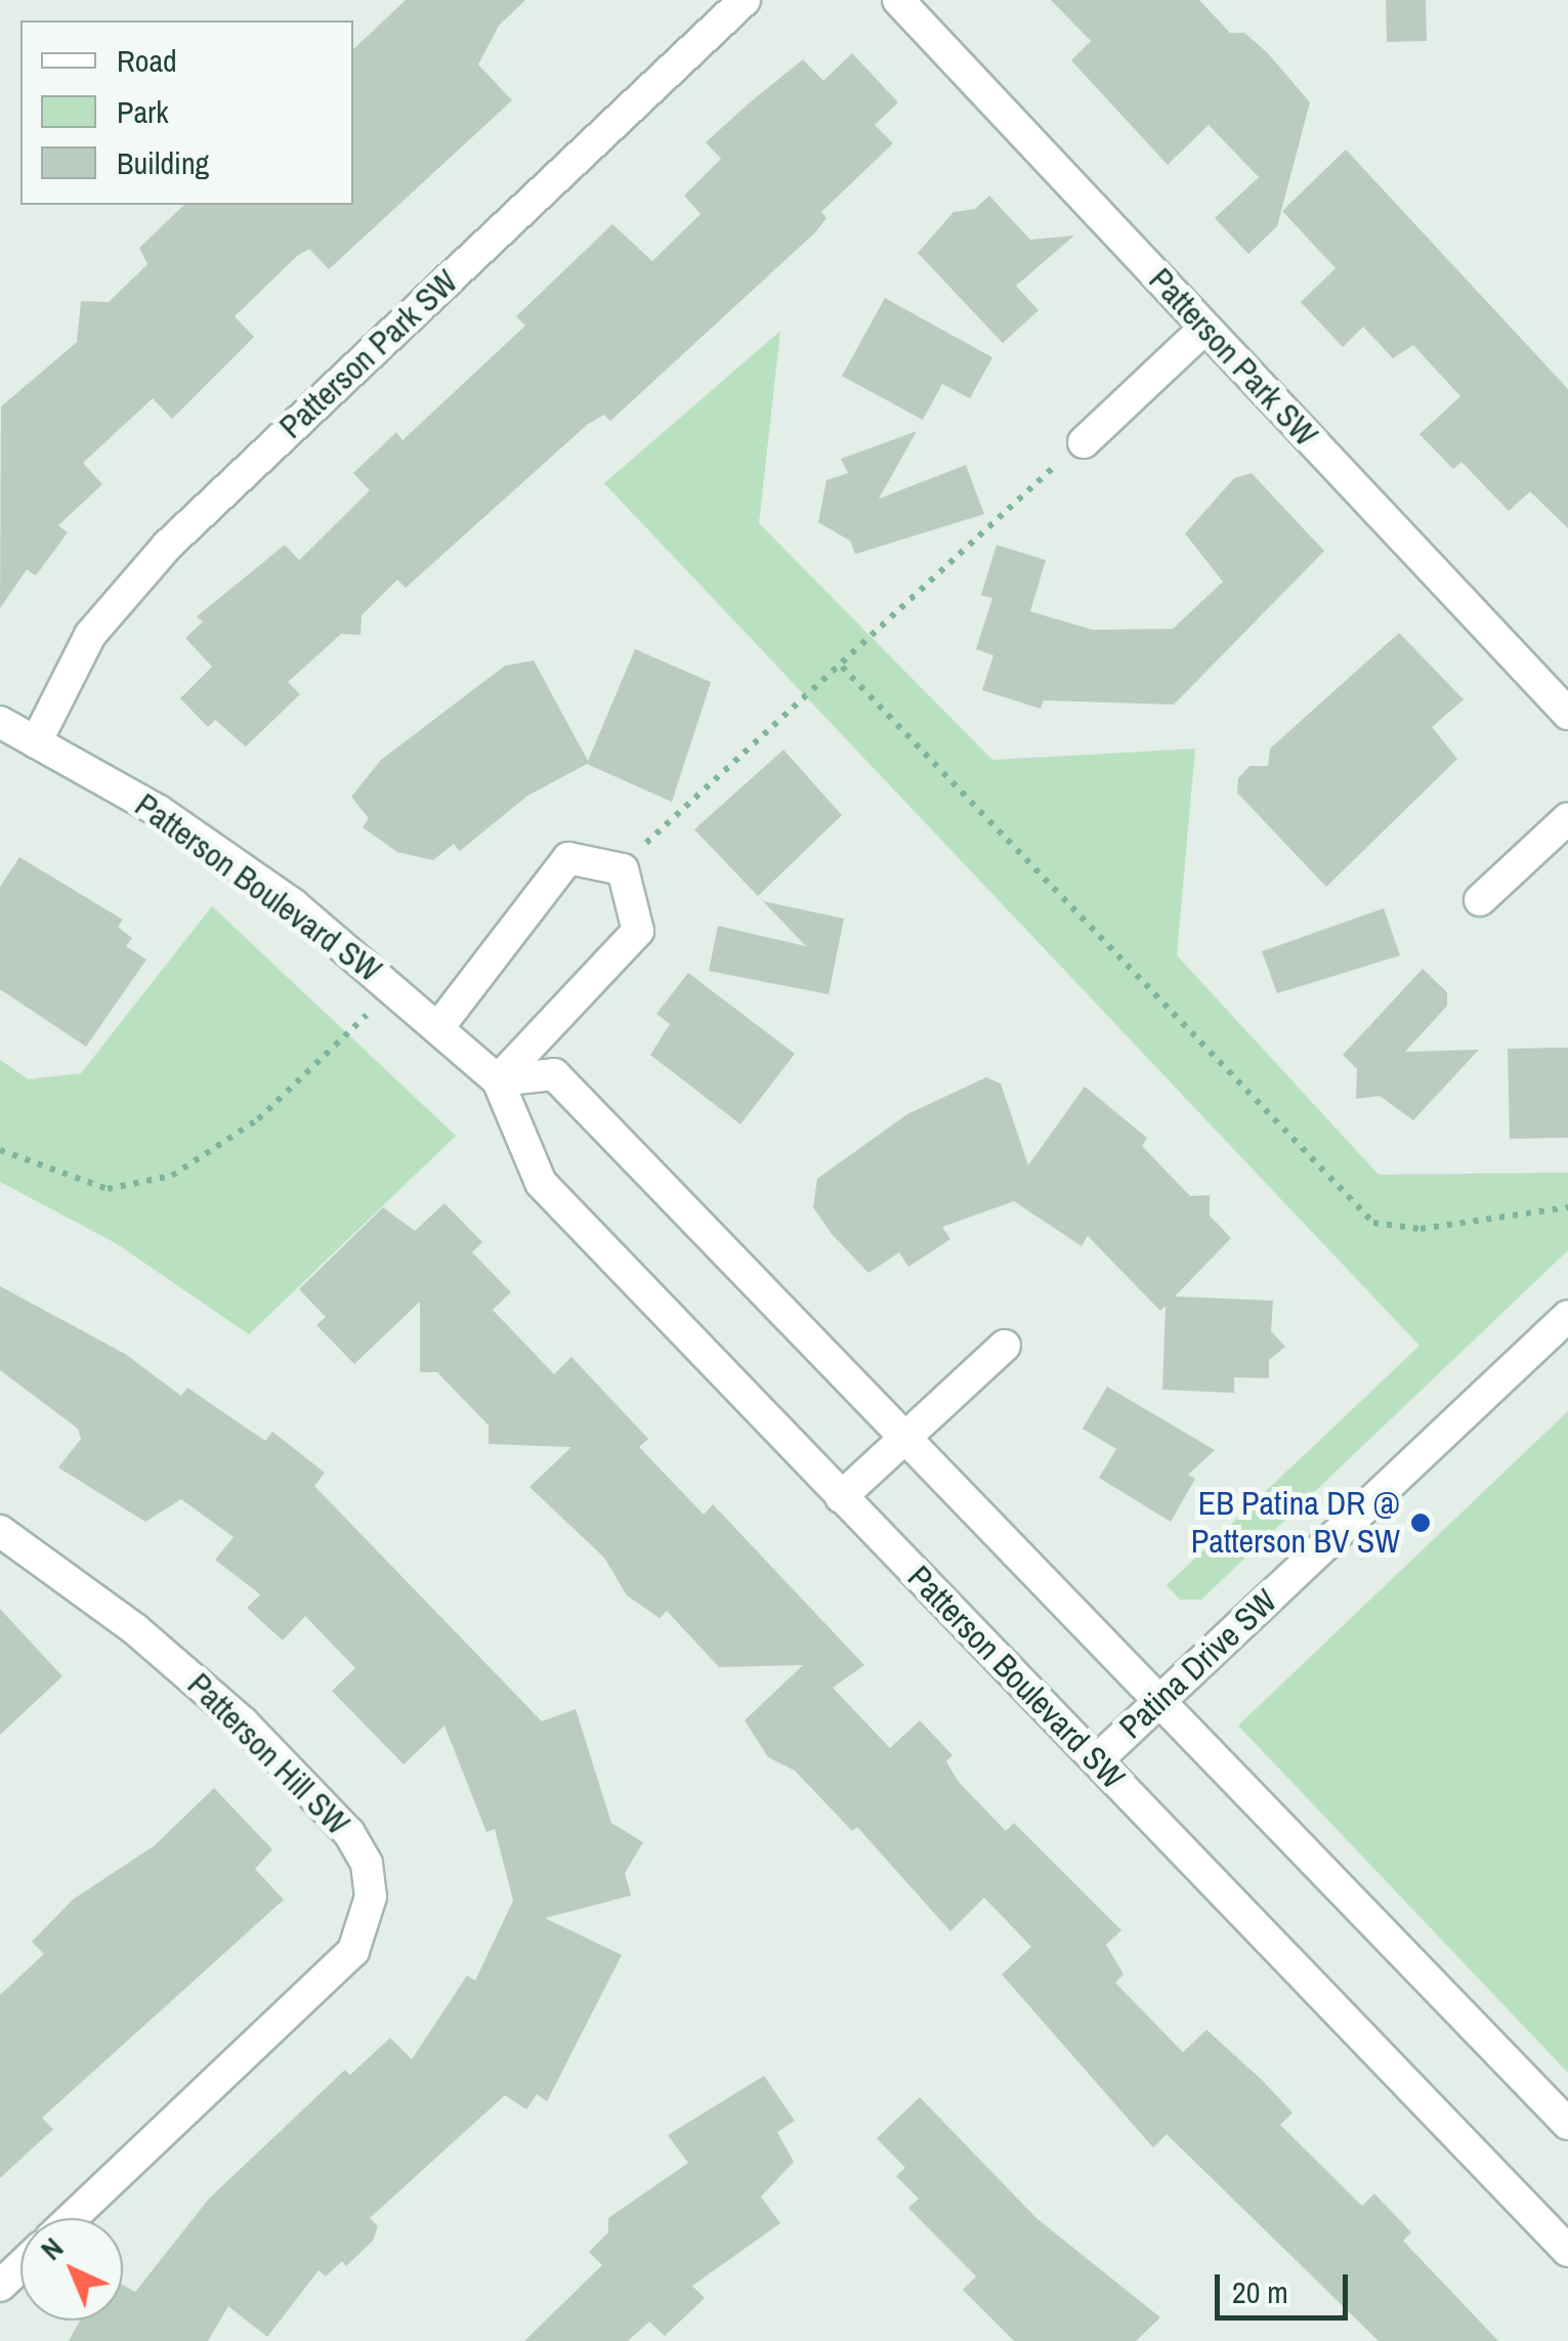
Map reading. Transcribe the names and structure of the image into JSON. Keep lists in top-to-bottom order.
{
  "streets": {
    "street": [
      "Patterson Park SW",
      "Patterson Boulevard SW",
      "Patina Drive SW",
      "Patterson Hill SW"
    ]
  },
  "crossings": [
    ["Patterson Park SW", "Patterson Boulevard SW"],
    ["Patterson Boulevard SW", "Patina Drive SW"]
  ],
  "places": ["EB Patina DR @ Patterson BV SW"],
  "legend": ["Road", "Park", "Building"],
  "scale_bar": "20 m",
  "north": "top left"
}
